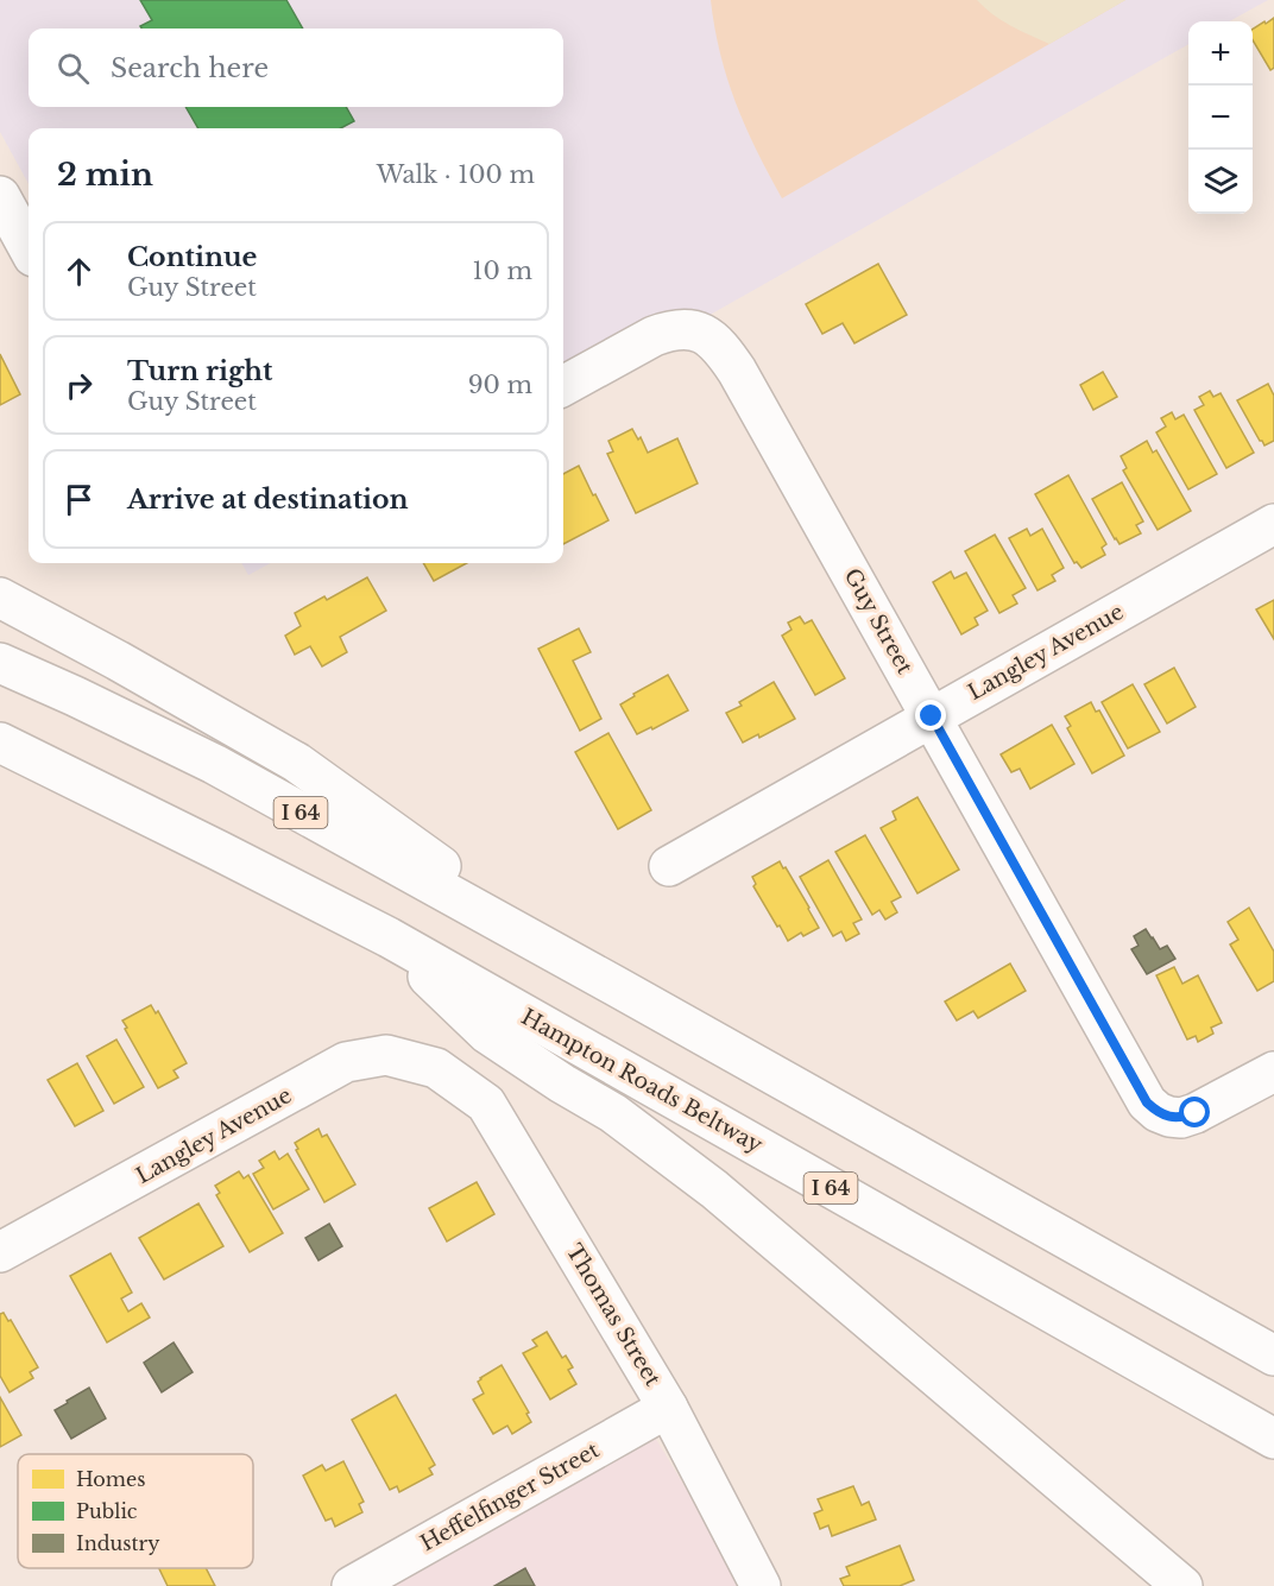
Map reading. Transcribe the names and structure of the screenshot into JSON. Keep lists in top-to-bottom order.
{
  "streets": {
    "main road": [
      "Guy Street",
      "Langley Avenue",
      "I 64",
      "Hampton Roads Beltway",
      "Thomas Street",
      "Heffelfinger Street"
    ]
  },
  "crossings": [
    ["Guy Street", "Langley Avenue"],
    ["Langley Avenue", "Thomas Street"],
    ["Thomas Street", "Heffelfinger Street"]
  ],
  "legend": ["Homes", "Public", "Industry"],
  "page": {
    "map_buttons": ["+", "−"],
    "search": "Search here",
    "heading": ["2 min", "Walk · 100 m"],
    "list": [
      ["Continue", "Guy Street", "10 m"],
      ["Turn right", "Guy Street", "90 m"],
      "Arrive at destination"
    ]
  }
}
